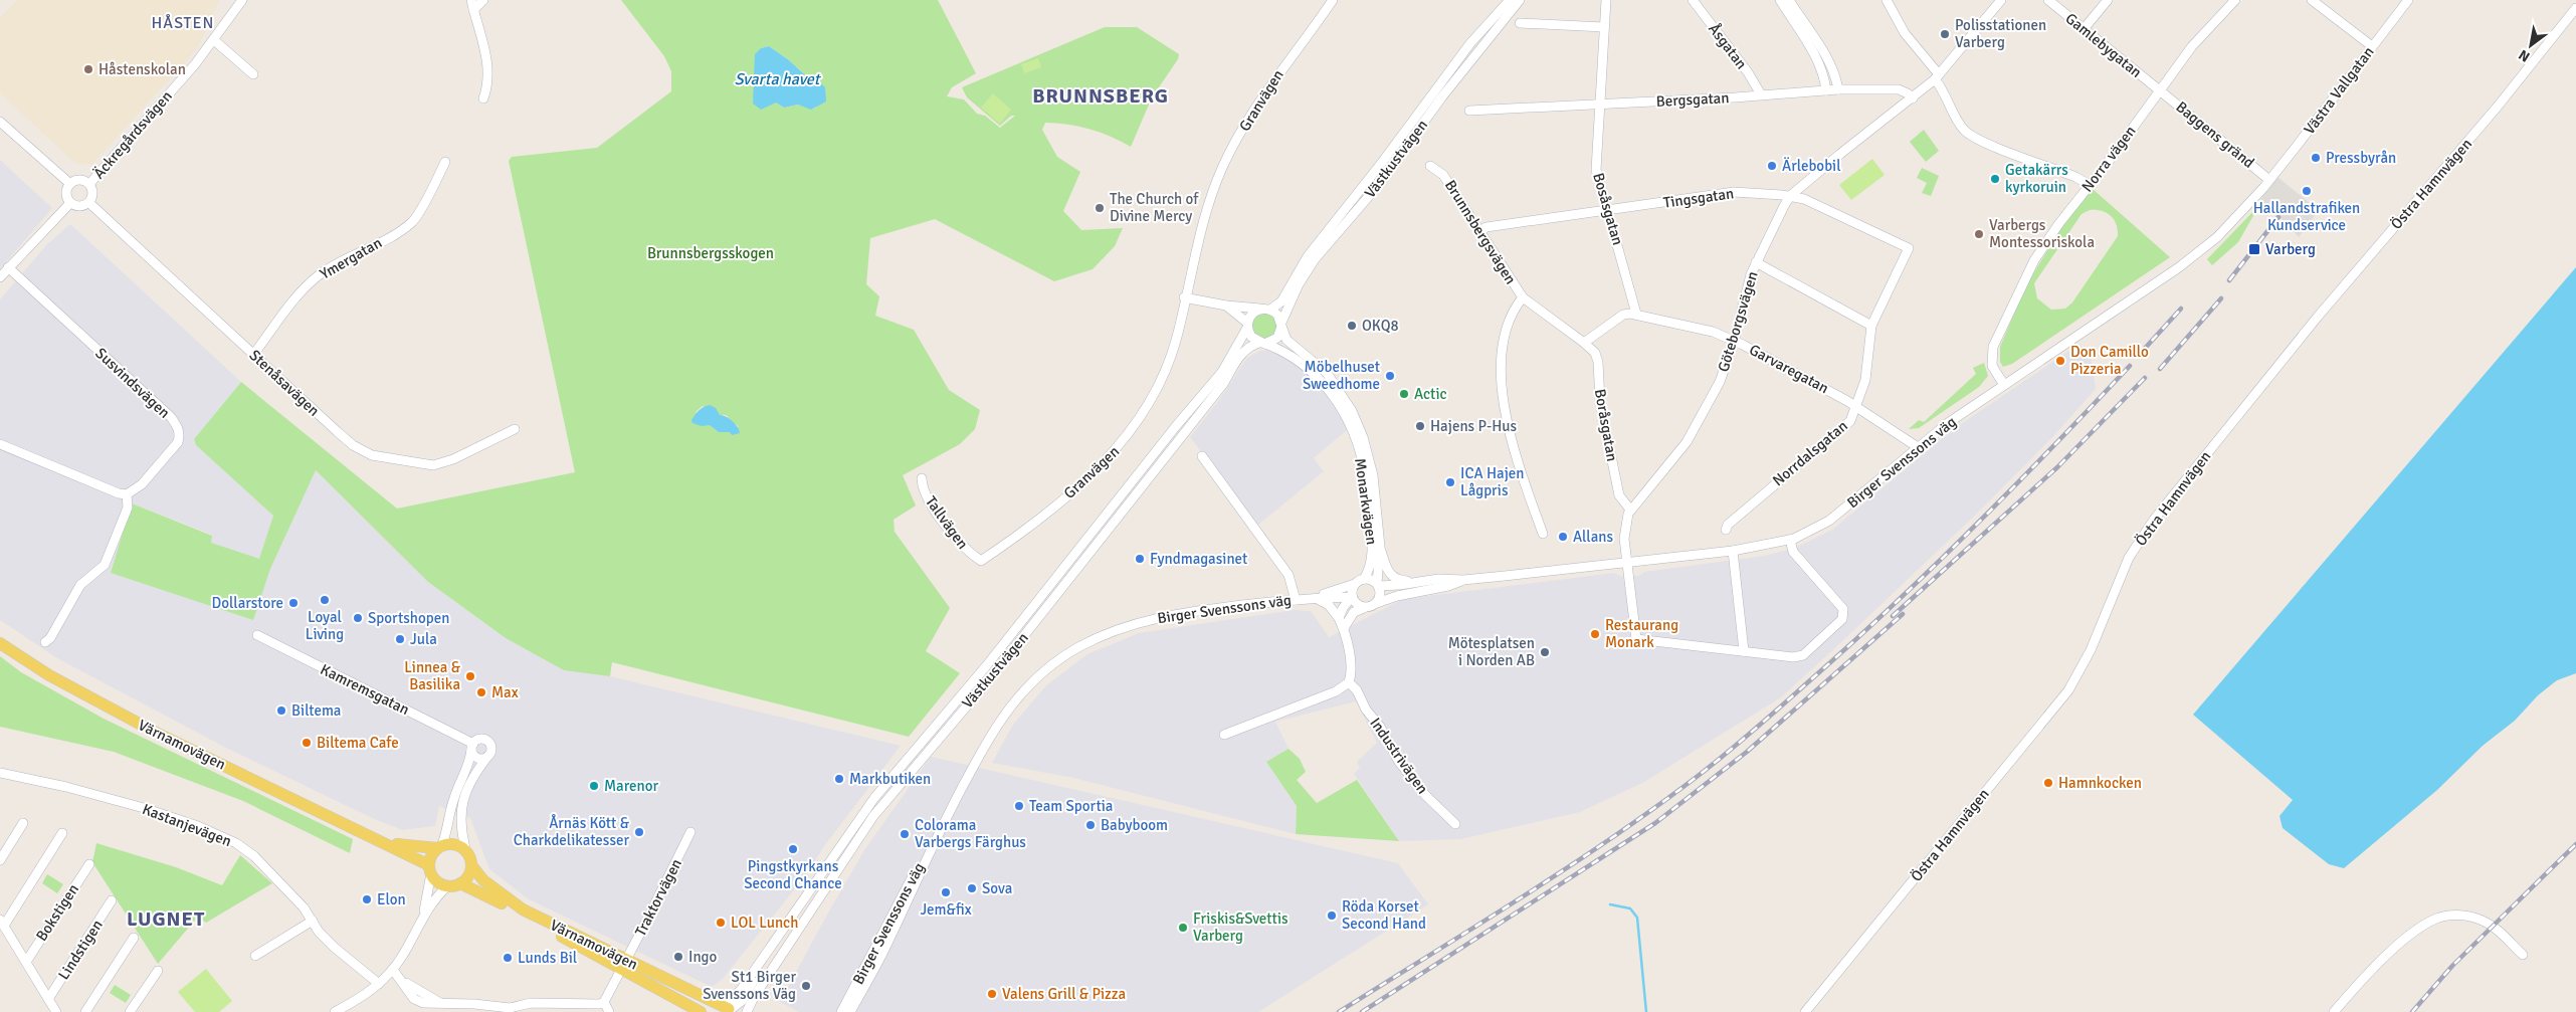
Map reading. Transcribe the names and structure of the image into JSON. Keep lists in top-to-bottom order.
{
  "streets": {
    "main road": ["Värnamovägen"],
    "street": [
      "Gamlebygatan",
      "Åsgatan",
      "Västra Vallgatan",
      "Bergsgatan",
      "Granvägen",
      "Äckregårdsvägen",
      "Baggens gränd",
      "Västkustvägen",
      "Norra vägen",
      "Östra Hamnvägen",
      "Tingsgatan",
      "Bosåsgatan",
      "Brunnsbergsvägen",
      "Ymergatan",
      "Göteborgsvägen",
      "Garvaregatan",
      "Susvindsvägen",
      "Stenåsavägen",
      "Boråsgatan",
      "Norrdalsgatan",
      "Birger Svenssons väg",
      "Monarkvägen",
      "Tallvägen",
      "Kamremsgatan",
      "Industrivägen",
      "Kastanjevägen",
      "Traktorvägen",
      "Bokstigen",
      "Lindstigen"
    ]
  },
  "crossings": [
    ["Gamlebygatan", "Baggens gränd"],
    ["Gamlebygatan", "Norra vägen"],
    ["Åsgatan", "Bergsgatan"],
    ["Västra Vallgatan", "Baggens gränd"],
    ["Västra Vallgatan", "Birger Svenssons väg"],
    ["Bergsgatan", "Bosåsgatan"],
    ["Bergsgatan", "Göteborgsvägen"],
    ["Granvägen", "Tallvägen"],
    ["Äckregårdsvägen", "Stenåsavägen"],
    ["Baggens gränd", "Norra vägen"],
    ["Baggens gränd", "Birger Svenssons väg"],
    ["Västkustvägen", "Monarkvägen"],
    ["Västkustvägen", "Värnamovägen"],
    ["Norra vägen", "Birger Svenssons väg"],
    ["Tingsgatan", "Bosåsgatan"],
    ["Tingsgatan", "Brunnsbergsvägen"],
    ["Tingsgatan", "Göteborgsvägen"],
    ["Tingsgatan", "Norrdalsgatan"],
    ["Bosåsgatan", "Garvaregatan"],
    ["Ymergatan", "Stenåsavägen"],
    ["Göteborgsvägen", "Garvaregatan"],
    ["Göteborgsvägen", "Boråsgatan"],
    ["Göteborgsvägen", "Birger Svenssons väg"],
    ["Garvaregatan", "Norrdalsgatan"],
    ["Garvaregatan", "Birger Svenssons väg"],
    ["Birger Svenssons väg", "Monarkvägen"],
    ["Värnamovägen", "Traktorvägen"]
  ],
  "districts": ["HÅSTEN", "BRUNNSBERG", "LUGNET"],
  "water": ["Svarta havet"],
  "parks": ["Brunnsbergsskogen"],
  "places": {
    "other": [
      "Polisstationen Varberg",
      "Håstenskolan",
      "Pressbyrån",
      "Ärlebobil",
      "Getakärrs kyrkoruin",
      "Hallandstrafiken Kundservice",
      "The Church of Divine Mercy",
      "Varbergs Montessoriskola",
      "OKQ8",
      "Don Camillo Pizzeria",
      "Möbelhuset Sweedhome",
      "Actic",
      "Hajens P-Hus",
      "ICA Hajen Lågpris",
      "Allans",
      "Fyndmagasinet",
      "Loyal Living",
      "Dollarstore",
      "Sportshopen",
      "Restaurang Monark",
      "Jula",
      "Mötesplatsen i Norden AB",
      "Linnea & Basilika",
      "Max",
      "Biltema",
      "Biltema Cafe",
      "Markbutiken",
      "Hamnkocken",
      "Marenor",
      "Team Sportia",
      "Babyboom",
      "Årnäs Kött & Charkdelikatesser",
      "Colorama Varbergs Färghus",
      "Pingstkyrkans Second Chance",
      "Sova",
      "Jem&fix",
      "Elon",
      "Röda Korset Second Hand",
      "LOL Lunch",
      "Friskis&Svettis Varberg",
      "Ingo",
      "Lunds Bil",
      "St1 Birger Svenssons Väg",
      "Valens Grill & Pizza"
    ],
    "transit": ["Varberg"]
  },
  "north": "bottom left"
}
